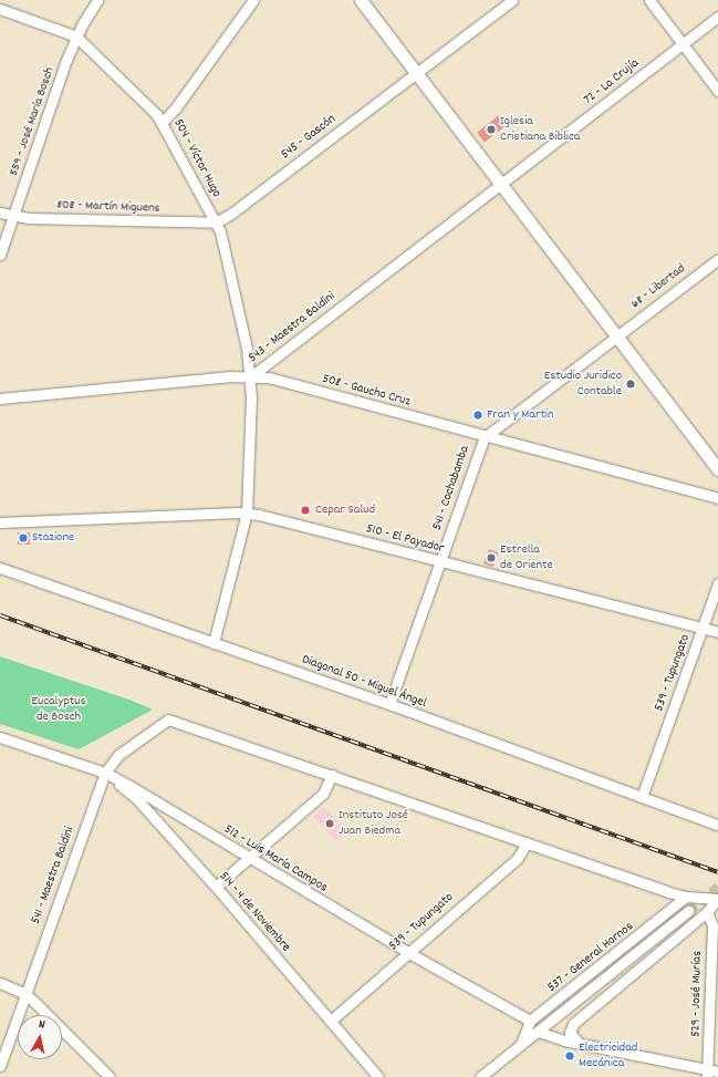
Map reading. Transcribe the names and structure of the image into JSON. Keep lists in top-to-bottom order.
{
  "streets": {
    "street": [
      "72 - La Crujía",
      "559 - José María Bosch",
      "545 - Gascón",
      "504 - Víctor Hugo",
      "808 - Martín Miguens",
      "68 - Libertad",
      "543 - Maestra Baldini",
      "508 - Gaucho Cruz",
      "541 - Cochabamba",
      "510 - El Payador",
      "539 - Tupungato",
      "Diagonal 50 - Miguel Ángel",
      "512 - Luis María Campos",
      "541 - Maestra Baldini",
      "514 - 4 de Noviembre",
      "537 - General Hornos",
      "529 - José Murías"
    ]
  },
  "crossings": [
    ["72 - La Crujía", "543 - Maestra Baldini"],
    ["559 - José María Bosch", "504 - Víctor Hugo"],
    ["559 - José María Bosch", "808 - Martín Miguens"],
    ["545 - Gascón", "504 - Víctor Hugo"],
    ["545 - Gascón", "808 - Martín Miguens"],
    ["504 - Víctor Hugo", "808 - Martín Miguens"],
    ["504 - Víctor Hugo", "543 - Maestra Baldini"],
    ["504 - Víctor Hugo", "508 - Gaucho Cruz"],
    ["68 - Libertad", "541 - Cochabamba"],
    ["543 - Maestra Baldini", "508 - Gaucho Cruz"],
    ["543 - Maestra Baldini", "510 - El Payador"],
    ["543 - Maestra Baldini", "Diagonal 50 - Miguel Ángel"],
    ["508 - Gaucho Cruz", "541 - Cochabamba"],
    ["541 - Cochabamba", "510 - El Payador"],
    ["541 - Cochabamba", "Diagonal 50 - Miguel Ángel"],
    ["510 - El Payador", "539 - Tupungato"],
    ["539 - Tupungato", "Diagonal 50 - Miguel Ángel"],
    ["539 - Tupungato", "512 - Luis María Campos"],
    ["539 - Tupungato", "514 - 4 de Noviembre"],
    ["512 - Luis María Campos", "541 - Maestra Baldini"],
    ["512 - Luis María Campos", "514 - 4 de Noviembre"],
    ["512 - Luis María Campos", "537 - General Hornos"],
    ["541 - Maestra Baldini", "514 - 4 de Noviembre"]
  ],
  "parks": ["Eucalyptus de Bosch"],
  "places": [
    "Iglesia Cristiana Biblica",
    "Estudio Juridico Contable",
    "Fran y Martin",
    "Cepar Salud",
    "Stazione",
    "Estrella de Oriente",
    "Instituto José Juan Biedma",
    "Electricidad Mecánica"
  ],
  "north": "top"
}
